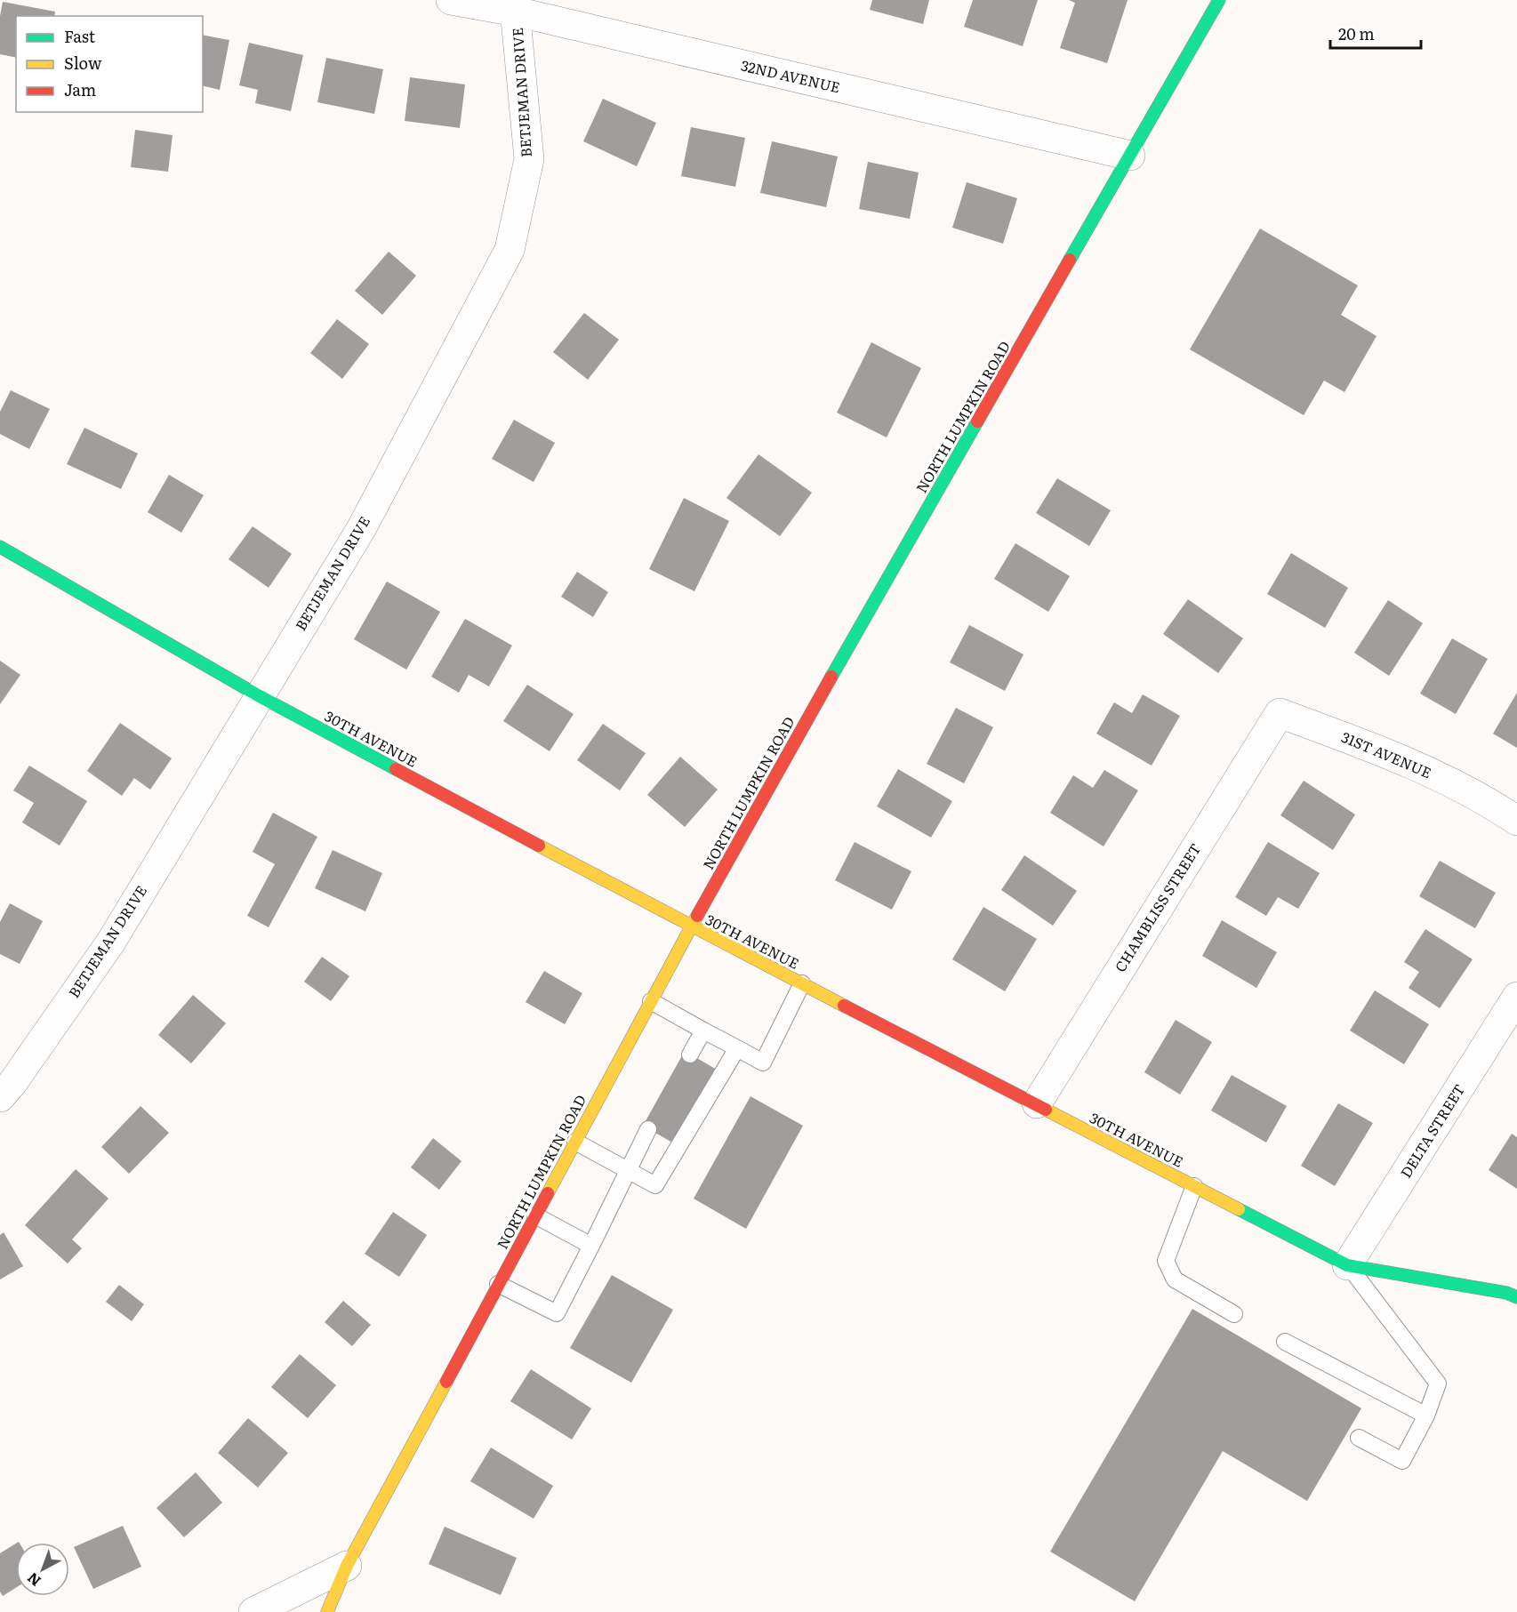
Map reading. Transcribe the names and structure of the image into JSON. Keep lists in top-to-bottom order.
{
  "streets": {
    "street": [
      "32ND AVENUE",
      "BETJEMAN DRIVE",
      "NORTH LUMPKIN ROAD",
      "30TH AVENUE",
      "31ST AVENUE",
      "CHAMBLISS STREET",
      "DELTA STREET"
    ]
  },
  "crossings": [
    ["32ND AVENUE", "BETJEMAN DRIVE"],
    ["32ND AVENUE", "NORTH LUMPKIN ROAD"],
    ["BETJEMAN DRIVE", "30TH AVENUE"],
    ["NORTH LUMPKIN ROAD", "30TH AVENUE"],
    ["30TH AVENUE", "CHAMBLISS STREET"],
    ["30TH AVENUE", "DELTA STREET"],
    ["31ST AVENUE", "CHAMBLISS STREET"]
  ],
  "legend": ["Fast", "Slow", "Jam"],
  "scale_bar": "20 m",
  "north": "bottom left"
}
